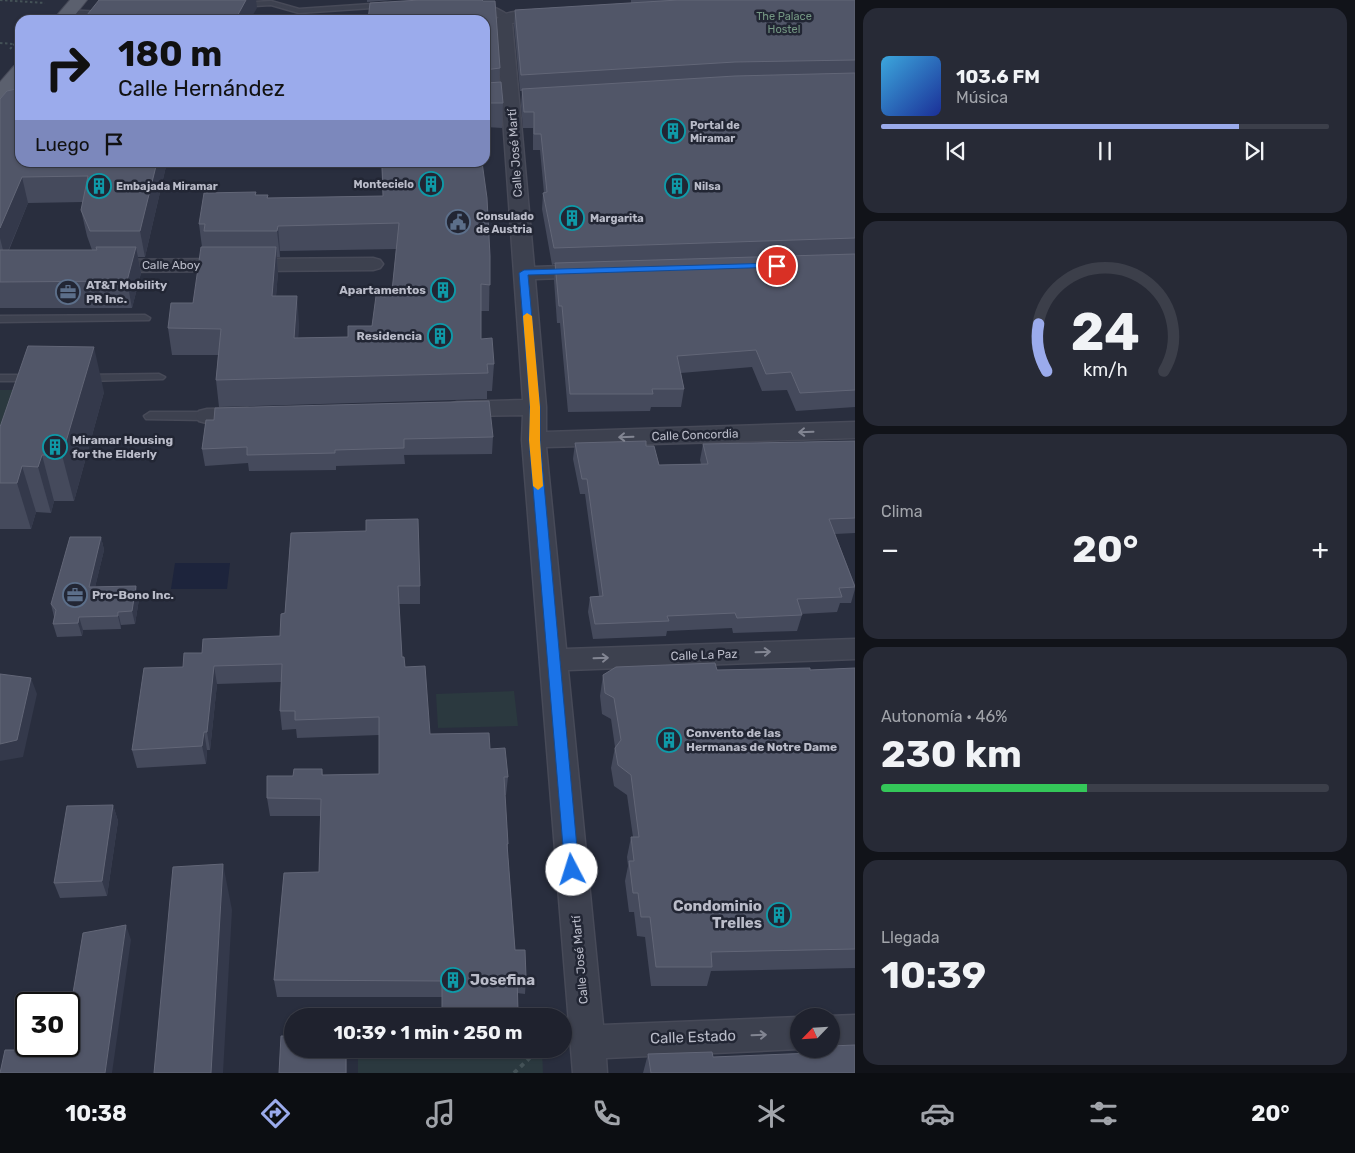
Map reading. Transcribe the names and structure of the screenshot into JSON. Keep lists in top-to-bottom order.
{
  "streets": {
    "street": [
      "Calle José Martí",
      "Calle Aboy",
      "Calle Concordia",
      "Calle La Paz",
      "Calle Estado"
    ]
  },
  "crossings": [
    ["Calle José Martí", "Calle Concordia"],
    ["Calle José Martí", "Calle La Paz"],
    ["Calle José Martí", "Calle Estado"]
  ],
  "one_way": ["Calle Concordia", "Calle La Paz", "Calle Estado"],
  "parks": ["The Palace Hostel"],
  "places": {
    "building": [
      "Portal de Miramar",
      "Montecielo",
      "Embajada Miramar",
      "Nilsa",
      "Margarita",
      "Apartamentos",
      "Residencia",
      "Miramar Housing for the Elderly",
      "Convento de las Hermanas de Notre Dame",
      "Condominio Trelles",
      "Josefina"
    ],
    "public building": ["Consulado de Austria"],
    "office": ["AT&T Mobility PR Inc.", "Pro-Bono Inc."]
  },
  "north": "bottom left",
  "page": {
    "turn": ["180 m", "Calle Hernández"],
    "song": ["103.6 FM", "Música"],
    "then": "Luego",
    "tile": [
      "Clima",
      ["Autonomía · 46%", "230 km"],
      ["Llegada", "10:39"]
    ],
    "heat": ["−", "20°", "+"],
    "limit": "30",
    "trip": "10:39 · 1 min · 250 m",
    "tabs": ["10:38", "20°"],
    "gauge": ["24", "km/h"]
  }
}
